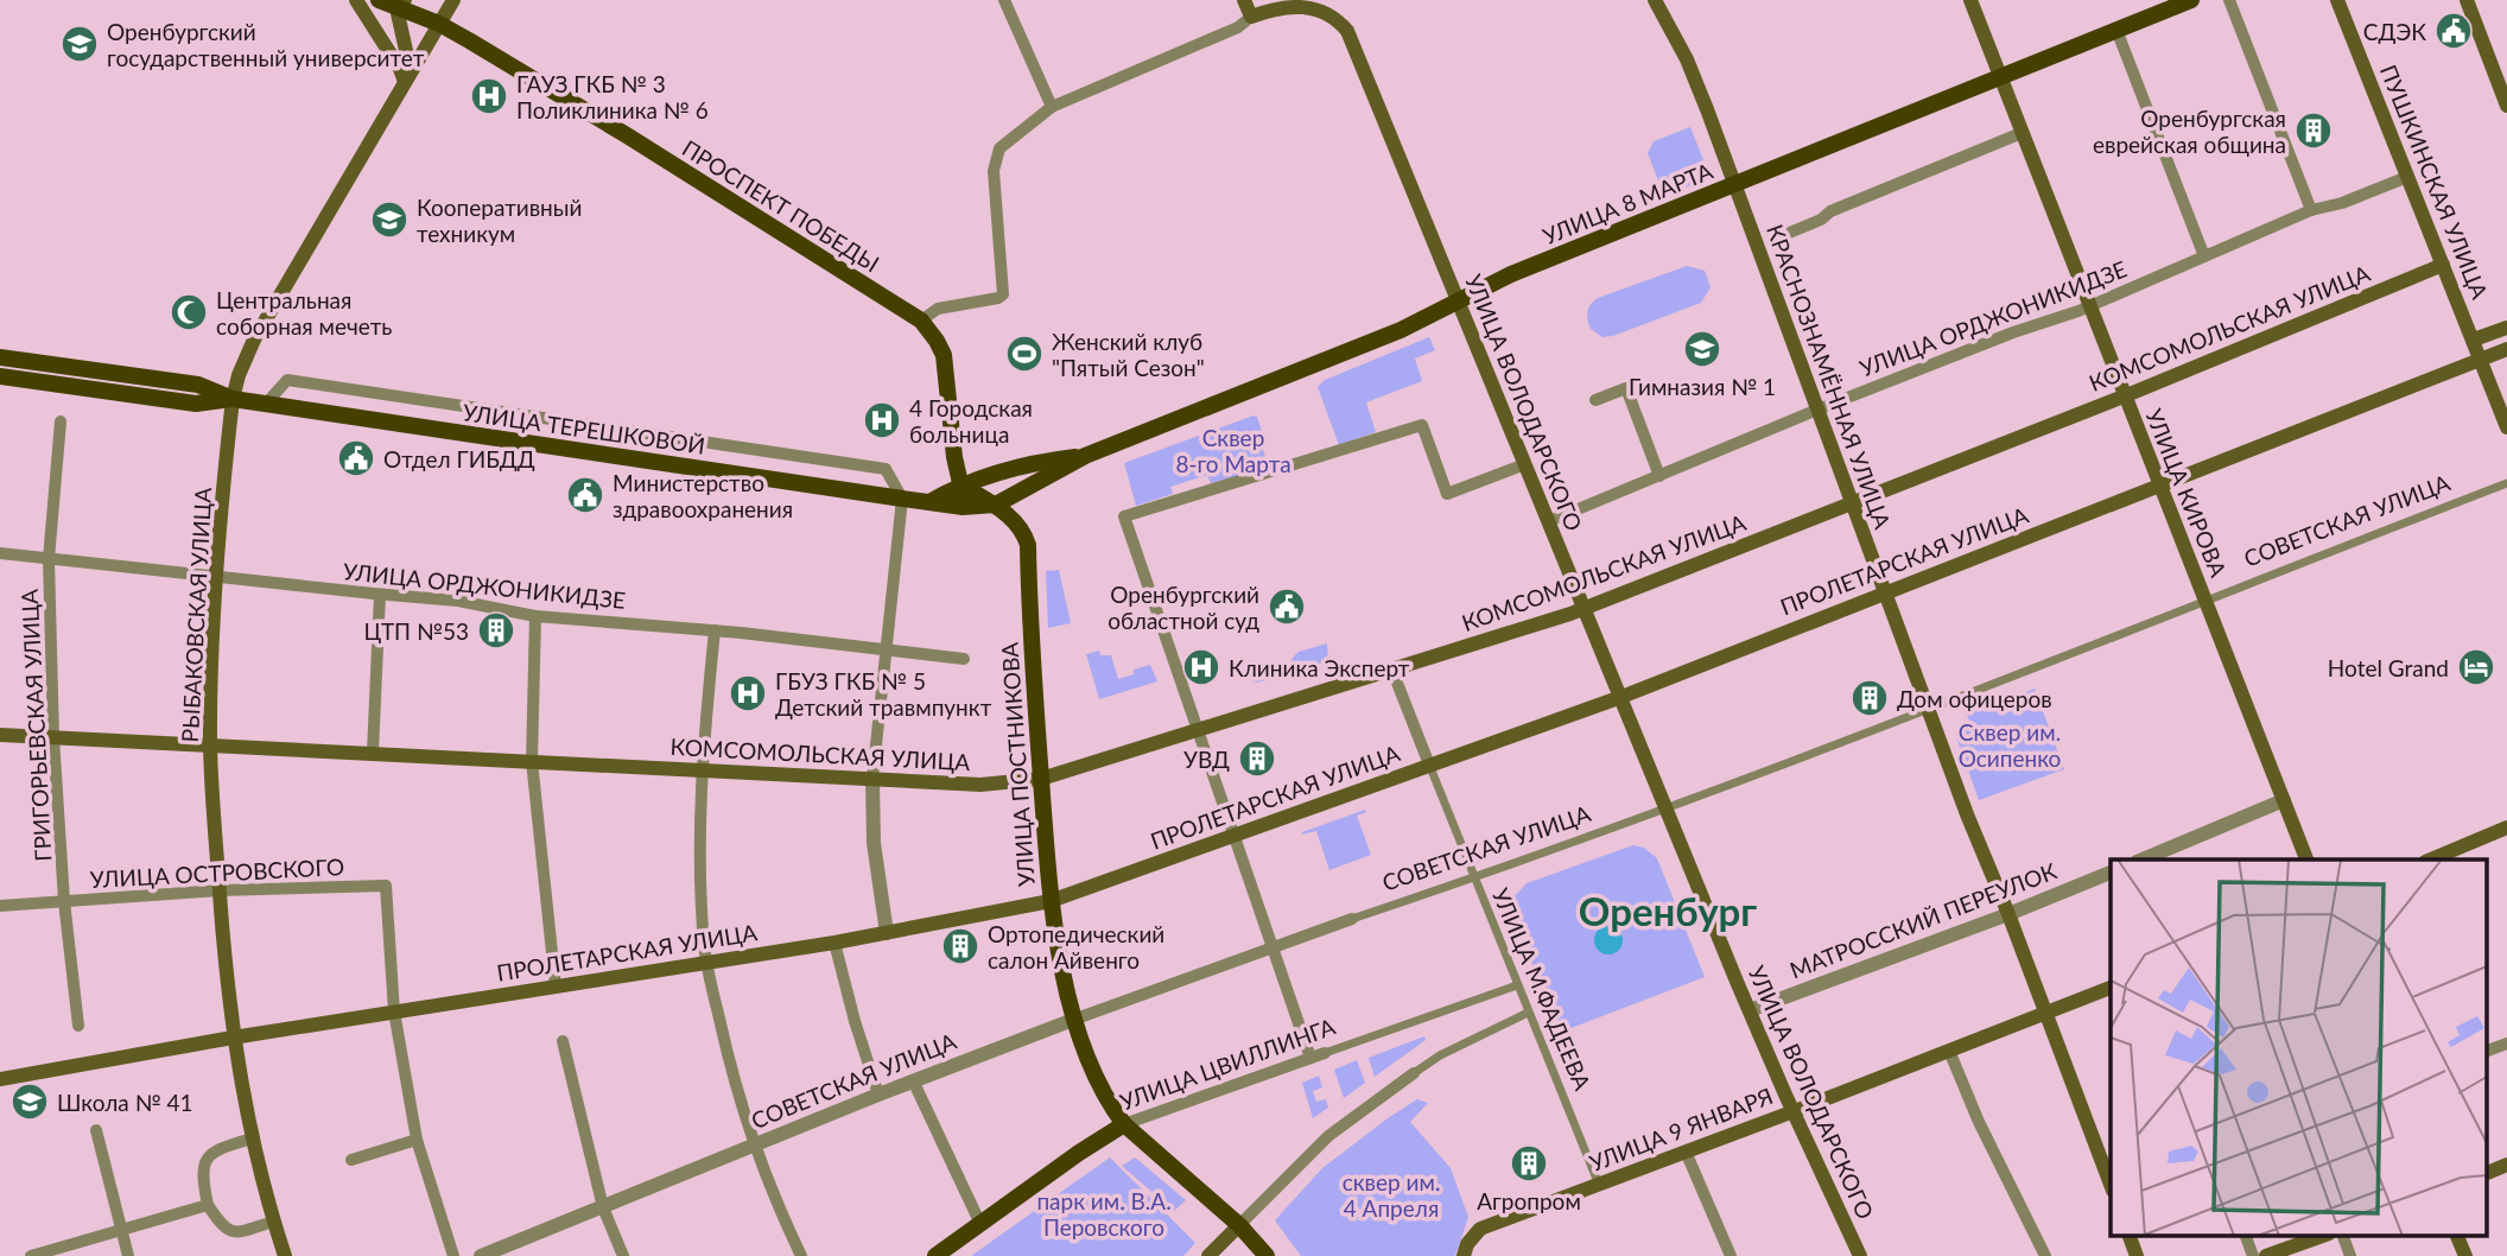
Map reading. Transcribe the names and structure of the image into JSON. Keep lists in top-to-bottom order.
{
  "streets": {
    "main road": [
      "ПУШКИНСКАЯ УЛИЦА",
      "УЛИЦА 8 МАРТА",
      "ПРОСПЕКТ ПОБЕДЫ",
      "КОМСОМОЛЬСКАЯ УЛИЦА",
      "КРАСНОЗНАМЁННАЯ УЛИЦА",
      "УЛИЦА ВОЛОДАРСКОГО",
      "УЛИЦА ТЕРЕШКОВОЙ",
      "УЛИЦА КИРОВА",
      "ПРОЛЕТАРСКАЯ УЛИЦА",
      "РЫБАКОВСКАЯ УЛИЦА",
      "УЛИЦА ПОСТНИКОВА",
      "УЛИЦА ЦВИЛЛИНГА",
      "УЛИЦА 9 ЯНВАРЯ"
    ],
    "street": [
      "УЛИЦА ОРДЖОНИКИДЗЕ",
      "СОВЕТСКАЯ УЛИЦА",
      "ГРИГОРЬЕВСКАЯ УЛИЦА",
      "УЛИЦА ОСТРОВСКОГО",
      "МАТРОССКИЙ ПЕРЕУЛОК",
      "УЛИЦА М.ФАДЕЕВА"
    ]
  },
  "crossings": [
    ["ПУШКИНСКАЯ УЛИЦА", "УЛИЦА ОРДЖОНИКИДЗЕ"],
    ["ПУШКИНСКАЯ УЛИЦА", "КОМСОМОЛЬСКАЯ УЛИЦА"],
    ["ПУШКИНСКАЯ УЛИЦА", "ПРОЛЕТАРСКАЯ УЛИЦА"],
    ["УЛИЦА 8 МАРТА", "ПРОСПЕКТ ПОБЕДЫ"],
    ["УЛИЦА 8 МАРТА", "КРАСНОЗНАМЁННАЯ УЛИЦА"],
    ["УЛИЦА 8 МАРТА", "УЛИЦА ВОЛОДАРСКОГО"],
    ["УЛИЦА 8 МАРТА", "УЛИЦА ТЕРЕШКОВОЙ"],
    ["УЛИЦА 8 МАРТА", "УЛИЦА КИРОВА"],
    ["УЛИЦА 8 МАРТА", "УЛИЦА ПОСТНИКОВА"],
    ["ПРОСПЕКТ ПОБЕДЫ", "УЛИЦА ТЕРЕШКОВОЙ"],
    ["ПРОСПЕКТ ПОБЕДЫ", "РЫБАКОВСКАЯ УЛИЦА"],
    ["УЛИЦА ОРДЖОНИКИДЗЕ", "КРАСНОЗНАМЁННАЯ УЛИЦА"],
    ["УЛИЦА ОРДЖОНИКИДЗЕ", "УЛИЦА ВОЛОДАРСКОГО"],
    ["УЛИЦА ОРДЖОНИКИДЗЕ", "УЛИЦА КИРОВА"],
    ["УЛИЦА ОРДЖОНИКИДЗЕ", "РЫБАКОВСКАЯ УЛИЦА"],
    ["УЛИЦА ОРДЖОНИКИДЗЕ", "ГРИГОРЬЕВСКАЯ УЛИЦА"],
    ["КОМСОМОЛЬСКАЯ УЛИЦА", "КРАСНОЗНАМЁННАЯ УЛИЦА"],
    ["КОМСОМОЛЬСКАЯ УЛИЦА", "УЛИЦА ВОЛОДАРСКОГО"],
    ["КОМСОМОЛЬСКАЯ УЛИЦА", "УЛИЦА КИРОВА"],
    ["КОМСОМОЛЬСКАЯ УЛИЦА", "РЫБАКОВСКАЯ УЛИЦА"],
    ["КОМСОМОЛЬСКАЯ УЛИЦА", "ГРИГОРЬЕВСКАЯ УЛИЦА"],
    ["КОМСОМОЛЬСКАЯ УЛИЦА", "УЛИЦА ПОСТНИКОВА"],
    ["КОМСОМОЛЬСКАЯ УЛИЦА", "УЛИЦА М.ФАДЕЕВА"],
    ["КРАСНОЗНАМЁННАЯ УЛИЦА", "СОВЕТСКАЯ УЛИЦА"],
    ["КРАСНОЗНАМЁННАЯ УЛИЦА", "ПРОЛЕТАРСКАЯ УЛИЦА"],
    ["КРАСНОЗНАМЁННАЯ УЛИЦА", "МАТРОССКИЙ ПЕРЕУЛОК"],
    ["КРАСНОЗНАМЁННАЯ УЛИЦА", "УЛИЦА 9 ЯНВАРЯ"],
    ["УЛИЦА ВОЛОДАРСКОГО", "СОВЕТСКАЯ УЛИЦА"],
    ["УЛИЦА ВОЛОДАРСКОГО", "ПРОЛЕТАРСКАЯ УЛИЦА"],
    ["УЛИЦА ВОЛОДАРСКОГО", "МАТРОССКИЙ ПЕРЕУЛОК"],
    ["УЛИЦА ВОЛОДАРСКОГО", "УЛИЦА 9 ЯНВАРЯ"],
    ["УЛИЦА ТЕРЕШКОВОЙ", "РЫБАКОВСКАЯ УЛИЦА"],
    ["УЛИЦА ТЕРЕШКОВОЙ", "УЛИЦА ПОСТНИКОВА"],
    ["УЛИЦА КИРОВА", "СОВЕТСКАЯ УЛИЦА"],
    ["УЛИЦА КИРОВА", "ПРОЛЕТАРСКАЯ УЛИЦА"],
    ["СОВЕТСКАЯ УЛИЦА", "УЛИЦА ПОСТНИКОВА"],
    ["СОВЕТСКАЯ УЛИЦА", "УЛИЦА М.ФАДЕЕВА"],
    ["ПРОЛЕТАРСКАЯ УЛИЦА", "РЫБАКОВСКАЯ УЛИЦА"],
    ["ПРОЛЕТАРСКАЯ УЛИЦА", "УЛИЦА ПОСТНИКОВА"],
    ["ПРОЛЕТАРСКАЯ УЛИЦА", "УЛИЦА ОСТРОВСКОГО"],
    ["ПРОЛЕТАРСКАЯ УЛИЦА", "УЛИЦА М.ФАДЕЕВА"],
    ["РЫБАКОВСКАЯ УЛИЦА", "УЛИЦА ОСТРОВСКОГО"],
    ["ГРИГОРЬЕВСКАЯ УЛИЦА", "УЛИЦА ОСТРОВСКОГО"],
    ["УЛИЦА ПОСТНИКОВА", "УЛИЦА ЦВИЛЛИНГА"],
    ["УЛИЦА М.ФАДЕЕВА", "УЛИЦА ЦВИЛЛИНГА"],
    ["УЛИЦА М.ФАДЕЕВА", "УЛИЦА 9 ЯНВАРЯ"]
  ],
  "districts": ["Оренбург"],
  "parks": [
    "Сквер 8-го Марта",
    "Сквер им. Осипенко",
    "сквер им. 4 Апреля",
    "парк им. В.А. Перовского"
  ],
  "places": {
    "public building": [
      "СДЭК",
      "Отдел ГИБДД",
      "Министерство здравоохранения",
      "Оренбургский областной суд"
    ],
    "school or university": [
      "Оренбургский государственный университет",
      "Кооперативный техникум",
      "Гимназия № 1",
      "Школа № 41"
    ],
    "hospital": [
      "ГАУЗ ГКБ № 3 Поликлиника № 6",
      "4 Городская больница",
      "Клиника Эксперт",
      "ГБУЗ ГКБ № 5 Детский травмпункт"
    ],
    "building": [
      "Оренбургская еврейская община",
      "ЦТП №53",
      "Дом офицеров",
      "УВД",
      "Ортопедический салон Айвенго",
      "Агропром"
    ],
    "mosque": ["Центральная соборная мечеть"],
    "sports": ["Женский клуб \"Пятый Сезон\""],
    "hotel": ["Hotel Grand"]
  }
}
